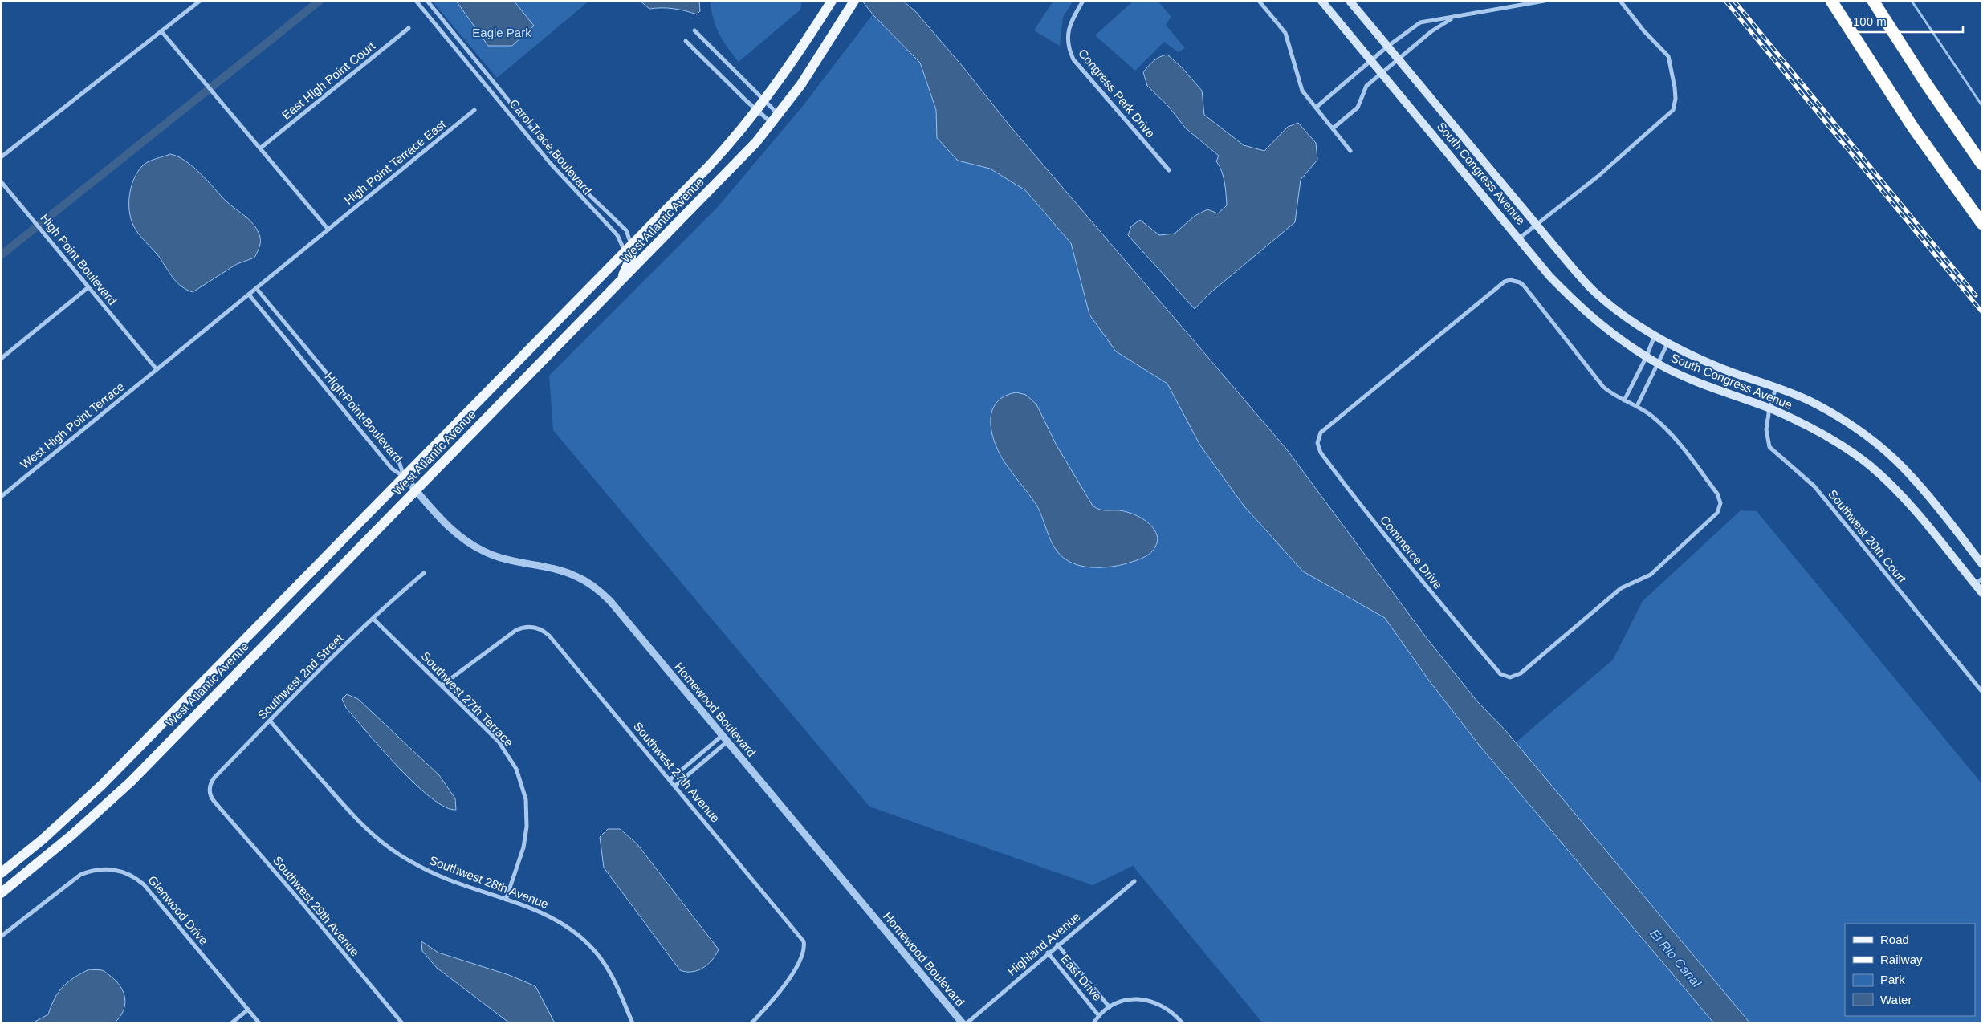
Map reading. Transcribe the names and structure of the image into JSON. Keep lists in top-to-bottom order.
{
  "streets": {
    "main road": ["South Congress Avenue", "West Atlantic Avenue"],
    "street": [
      "East High Point Court",
      "Congress Park Drive",
      "Carol Trace Boulevard",
      "High Point Terrace East",
      "High Point Boulevard",
      "West High Point Terrace",
      "Southwest 20th Court",
      "Commerce Drive",
      "Southwest 2nd Street",
      "Southwest 27th Terrace",
      "Homewood Boulevard",
      "Southwest 27th Avenue",
      "Southwest 28th Avenue",
      "Southwest 29th Avenue",
      "Glenwood Drive",
      "Highland Avenue",
      "East Drive"
    ]
  },
  "crossings": [
    ["Carol Trace Boulevard", "West Atlantic Avenue"],
    ["South Congress Avenue", "Southwest 20th Court"],
    ["West Atlantic Avenue", "High Point Boulevard"],
    ["West Atlantic Avenue", "Homewood Boulevard"],
    ["High Point Boulevard", "West High Point Terrace"],
    ["High Point Boulevard", "Homewood Boulevard"],
    ["Southwest 2nd Street", "Southwest 27th Terrace"],
    ["Southwest 2nd Street", "Southwest 28th Avenue"],
    ["Southwest 2nd Street", "Southwest 29th Avenue"],
    ["Southwest 27th Terrace", "Southwest 27th Avenue"],
    ["Southwest 27th Terrace", "Southwest 28th Avenue"],
    ["Highland Avenue", "East Drive"]
  ],
  "water": ["El Rio Canal"],
  "parks": ["Eagle Park"],
  "legend": [
    "Road",
    "Railway",
    "Park",
    "Water"
  ],
  "scale_bar": "100 m"
}
